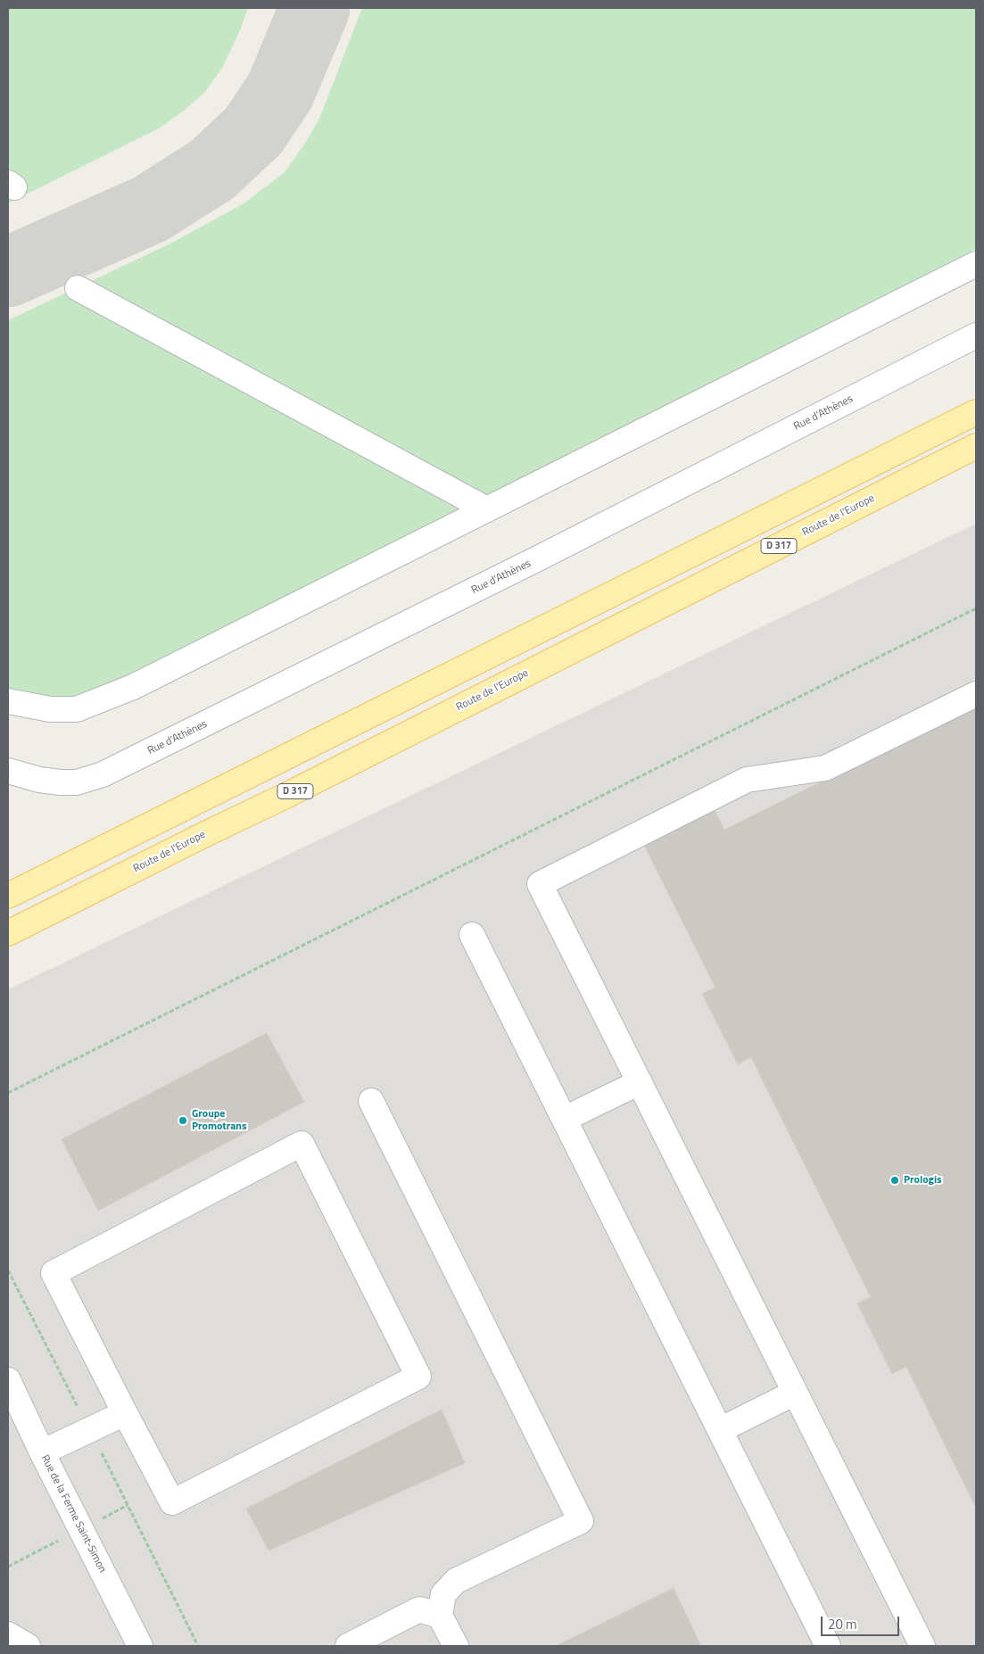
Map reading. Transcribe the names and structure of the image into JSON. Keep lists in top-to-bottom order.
{
  "streets": {
    "main road": ["Route de l'Europe", "D 317"],
    "street": ["Rue d'Athènes", "Rue de la Ferme Saint-Simon"]
  },
  "places": ["Groupe Promotrans", "Prologis"],
  "scale_bar": "20 m"
}
